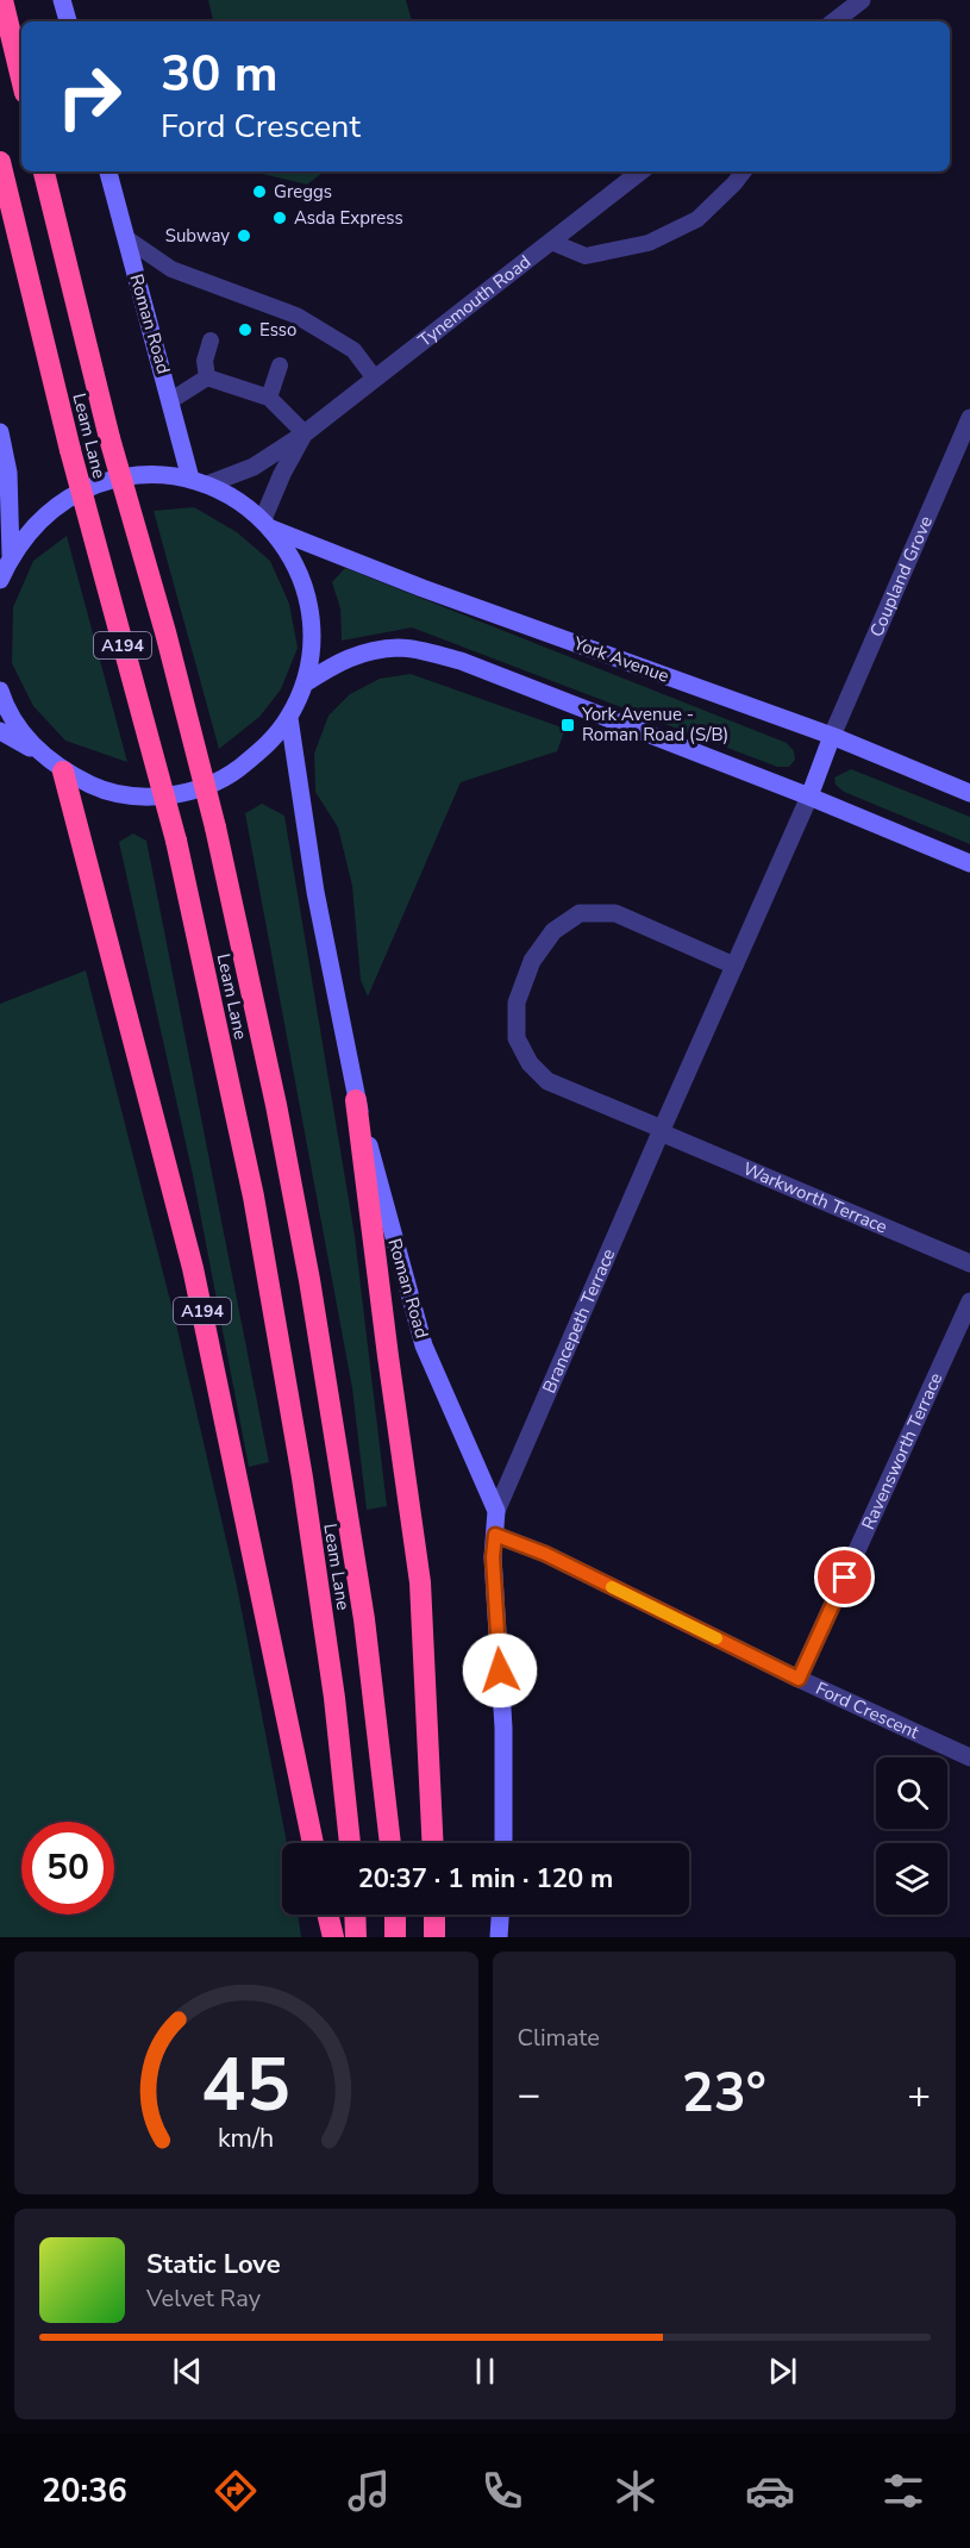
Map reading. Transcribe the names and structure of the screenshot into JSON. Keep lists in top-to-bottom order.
{
  "streets": {
    "highway": ["Leam Lane", "A194"],
    "main road": ["Roman Road", "York Avenue"],
    "street": [
      "Tynemouth Road",
      "Coupland Grove",
      "Warkworth Terrace",
      "Brancepeth Terrace",
      "Ravensworth Terrace",
      "Ford Crescent"
    ]
  },
  "crossings": [
    ["Tynemouth Road", "Roman Road"],
    ["Tynemouth Road", "York Avenue"],
    ["Roman Road", "Brancepeth Terrace"],
    ["Roman Road", "Ford Crescent"],
    ["Coupland Grove", "York Avenue"],
    ["Warkworth Terrace", "Brancepeth Terrace"],
    ["Ravensworth Terrace", "Ford Crescent"]
  ],
  "places": {
    "other": [
      "Greggs",
      "Asda Express",
      "Subway",
      "Esso"
    ],
    "transit": ["York Avenue - Roman Road (S/B)"]
  },
  "page": {
    "turn": ["30 m", "Ford Crescent"],
    "limit": "50",
    "trip": "20:37 · 1 min · 120 m",
    "tile": "Climate",
    "heat": ["−", "23°", "+"],
    "song": ["Static Love", "Velvet Ray"],
    "tabs": "20:36",
    "gauge": ["45", "km/h"]
  }
}
